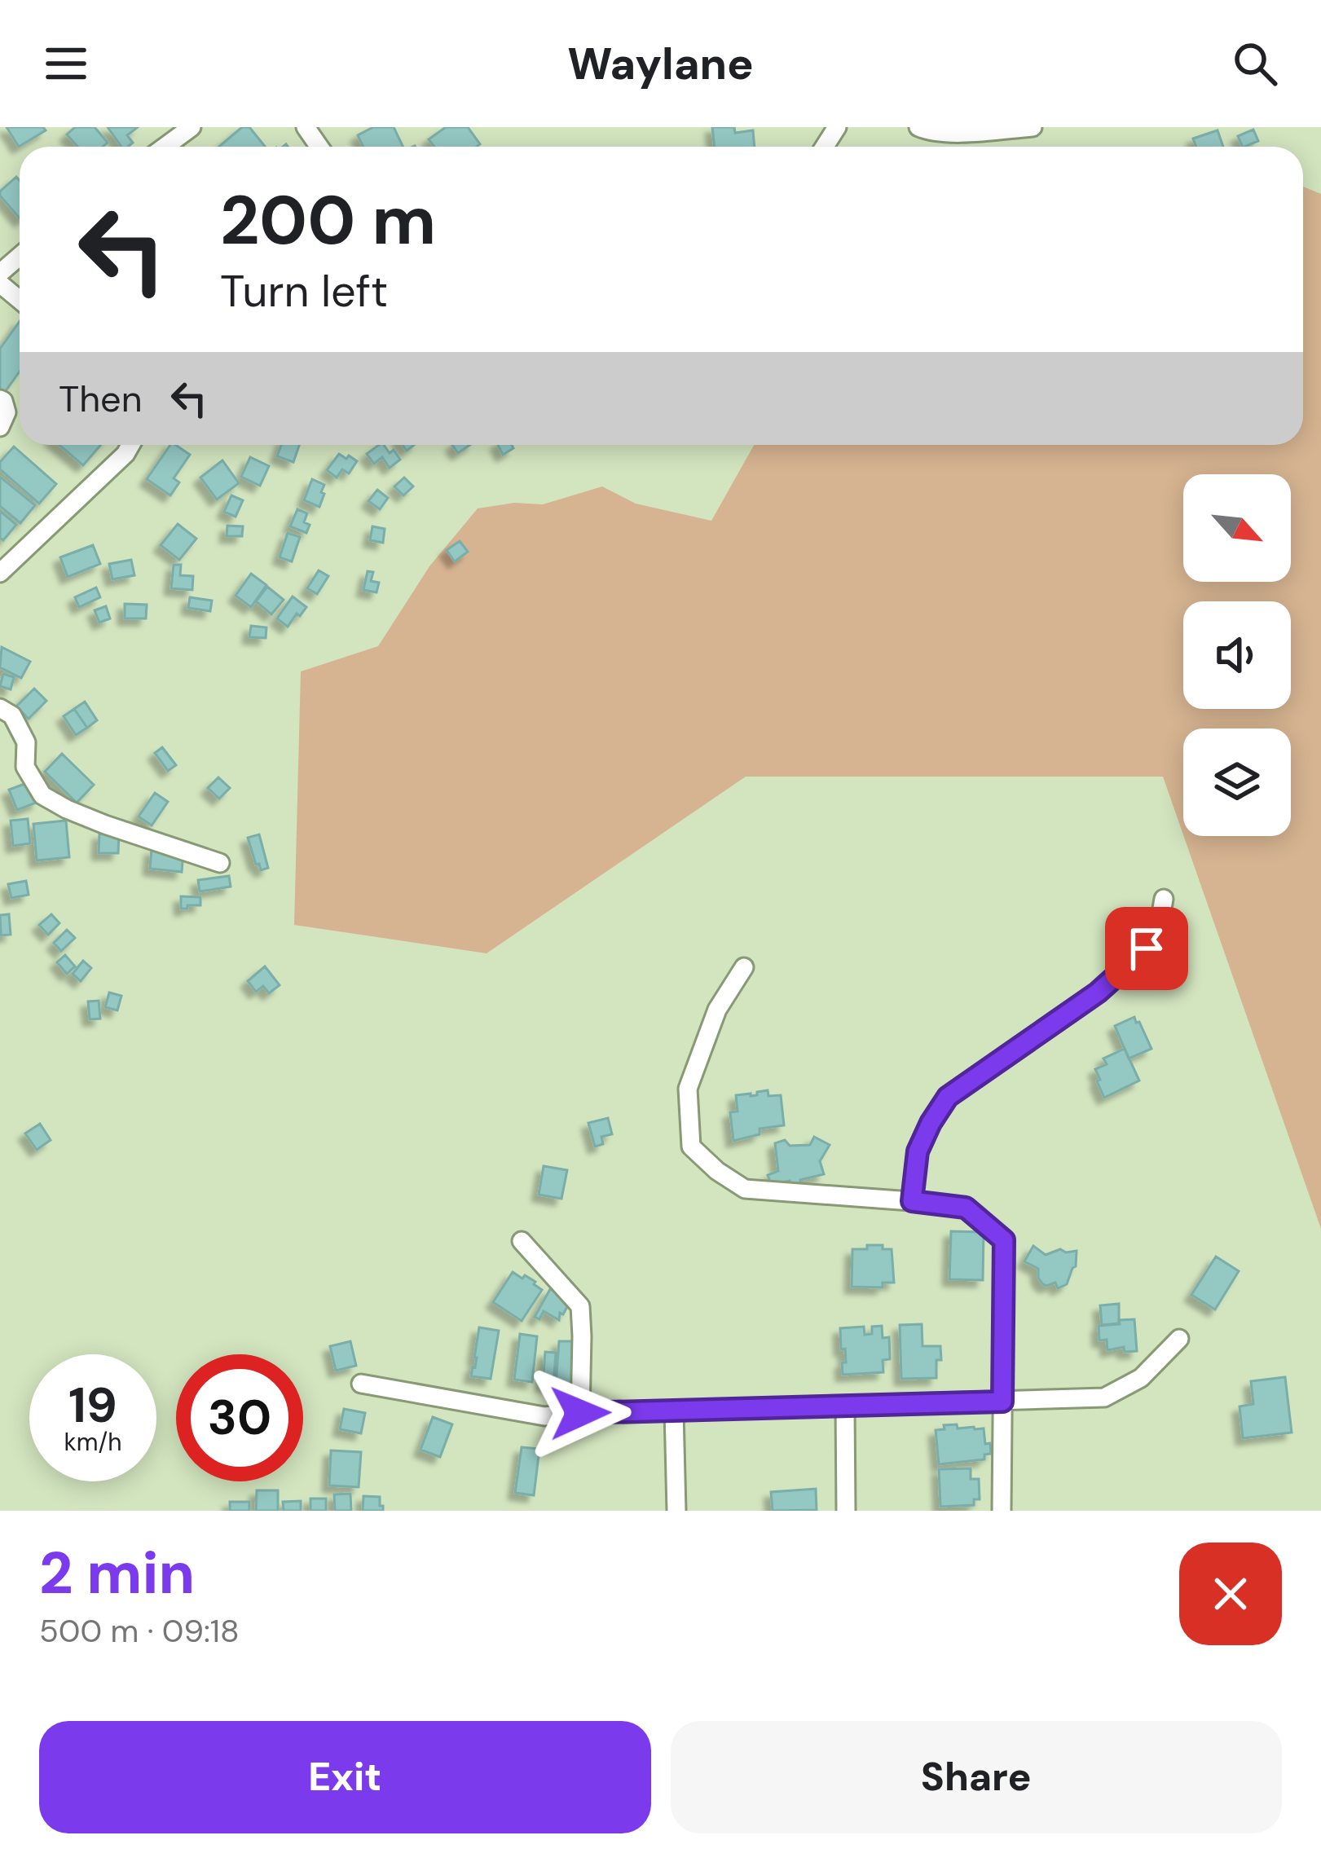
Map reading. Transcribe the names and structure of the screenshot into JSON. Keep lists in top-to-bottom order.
{
  "north": "bottom right",
  "page": {
    "header": "Waylane",
    "turn": ["200 m", "Turn left"],
    "then": "Then",
    "speed": "19 km/h",
    "limit": "30",
    "heading": ["2 min", "500 m · 09:18"],
    "buttons": ["Exit", "Share"]
  }
}
